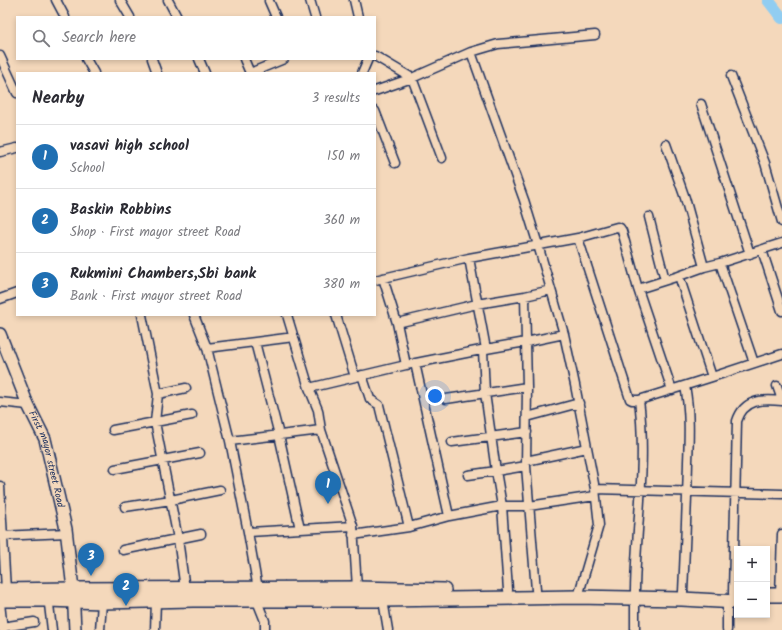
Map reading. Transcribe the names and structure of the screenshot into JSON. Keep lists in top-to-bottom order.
{
  "streets": {
    "street": ["First mayor street Road"]
  },
  "page": {
    "search": "Search here",
    "heading": ["Nearby", "3 results"],
    "list": [
      {
        "mark": "1",
        "name": "vasavi high school",
        "note": "School",
        "value": "150 m"
      },
      {
        "mark": "2",
        "name": "Baskin Robbins",
        "note": "Shop · First mayor street Road",
        "value": "360 m"
      },
      {
        "mark": "3",
        "name": "Rukmini Chambers,Sbi bank",
        "note": "Bank · First mayor street Road",
        "value": "380 m"
      }
    ],
    "pins": ["1", "3", "2"],
    "map_buttons": ["+", "−"]
  }
}
